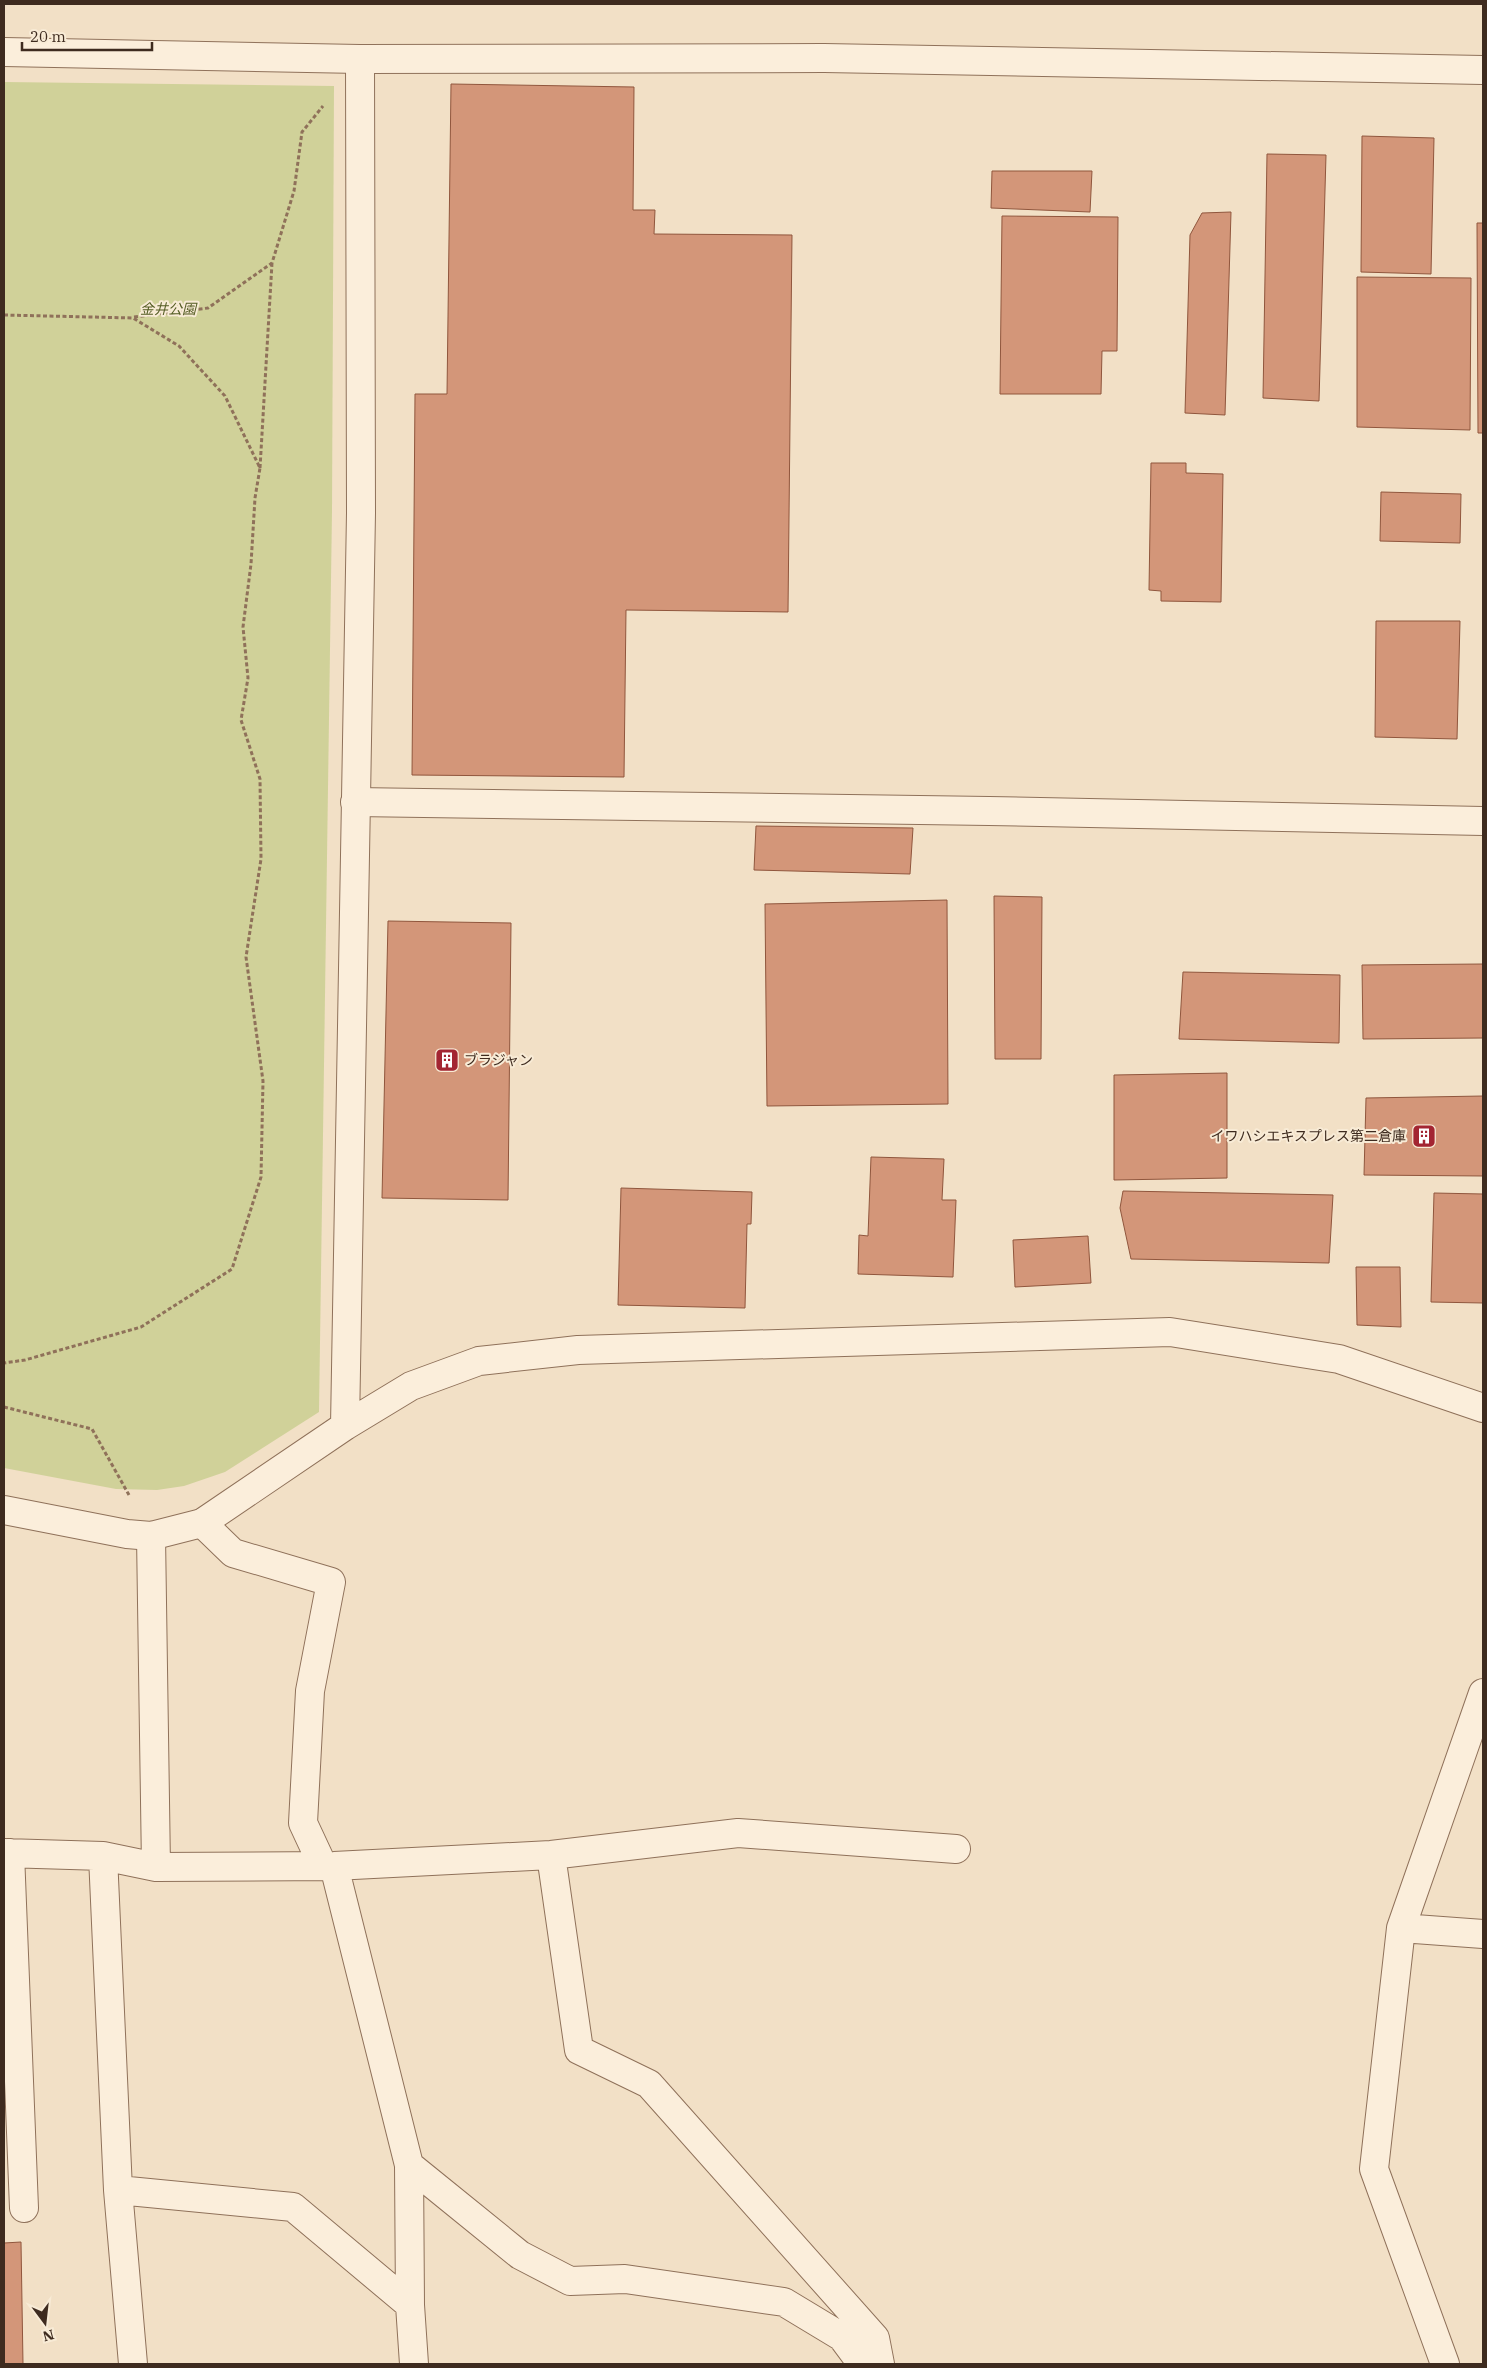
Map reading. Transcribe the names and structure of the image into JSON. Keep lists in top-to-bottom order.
{
  "parks": ["金井公園"],
  "places": {
    "building": ["ブラジャン", "イワハシエキスプレス第二倉庫"]
  },
  "scale_bar": "20 m",
  "north": "bottom"
}
